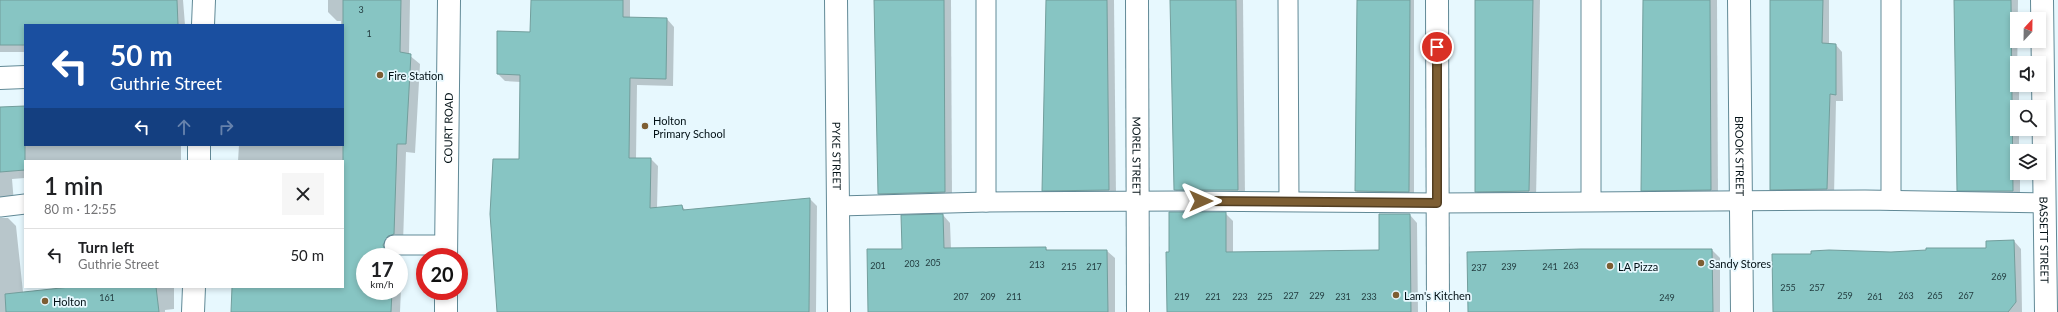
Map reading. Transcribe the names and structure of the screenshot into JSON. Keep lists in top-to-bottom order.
{
  "streets": {
    "street": [
      "COURT ROAD",
      "PYKE STREET",
      "MOREL STREET",
      "BROOK STREET",
      "BASSETT STREET"
    ]
  },
  "places": [
    "Fire Station",
    "Holton Primary School",
    "Sandy Stores",
    "LA Pizza",
    "Lam's Kitchen",
    "Holton"
  ],
  "house_numbers": [
    "3",
    "1",
    "205",
    "203",
    "213",
    "201",
    "263",
    "215",
    "217",
    "239",
    "241",
    "237",
    "269",
    "255",
    "257",
    "227",
    "229",
    "259",
    "263",
    "265",
    "267",
    "207",
    "209",
    "211",
    "219",
    "221",
    "223",
    "225",
    "231",
    "233",
    "261",
    "161",
    "249"
  ],
  "north": "top",
  "page": {
    "turn": ["50 m", "Guthrie Street"],
    "heading": ["1 min", "80 m · 12:55"],
    "list": [
      {
        "name": "Turn left",
        "note": "Guthrie Street",
        "value": "50 m"
      }
    ],
    "speed": "17 km/h",
    "limit": "20"
  }
}
